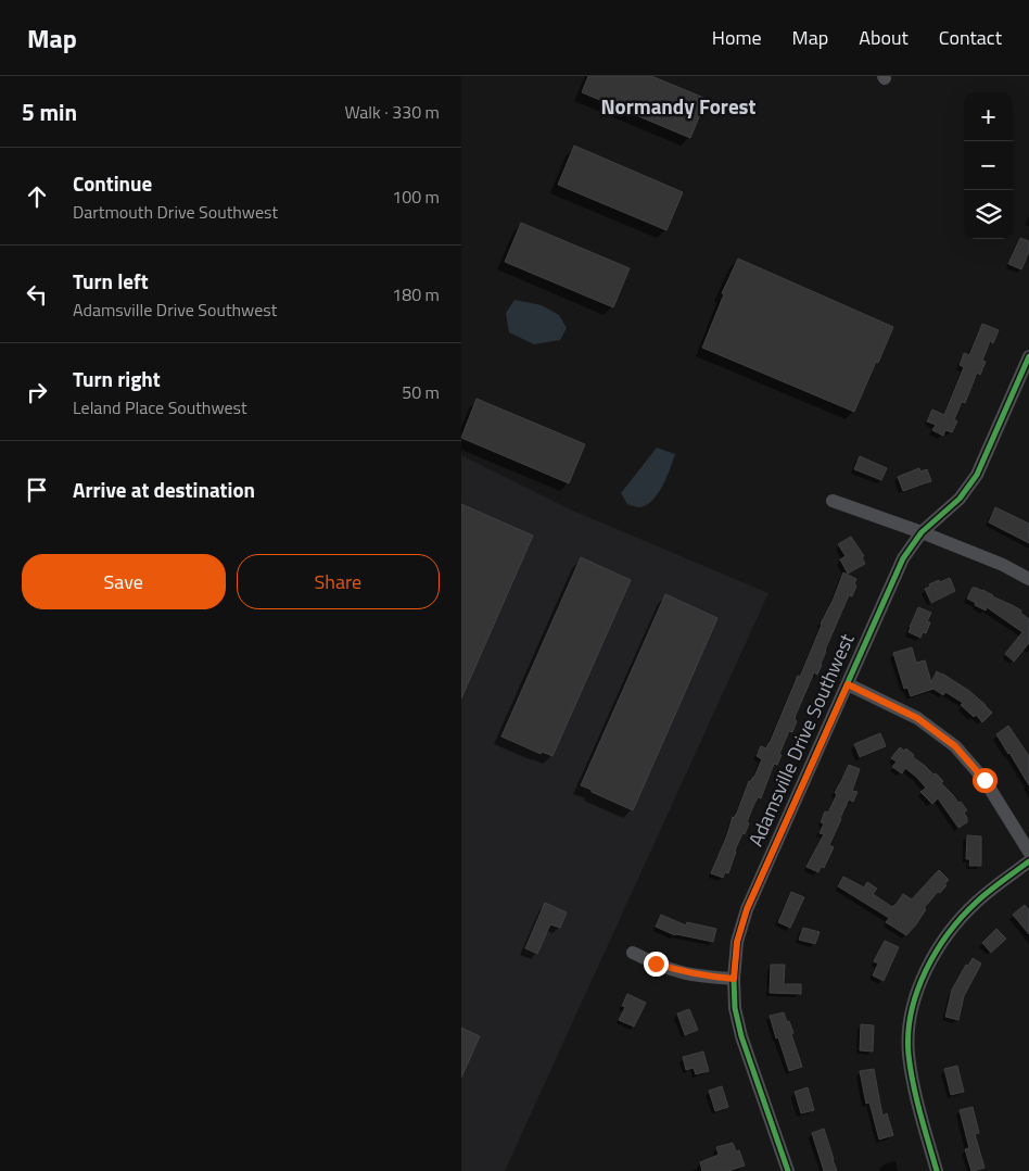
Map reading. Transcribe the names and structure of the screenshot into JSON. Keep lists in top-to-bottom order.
{
  "streets": {
    "street": ["Adamsville Drive Southwest"]
  },
  "districts": ["Normandy Forest"],
  "page": {
    "header": "Map",
    "nav": [
      "Home",
      "Map",
      "About",
      "Contact"
    ],
    "heading": ["5 min", "Walk · 330 m"],
    "map_buttons": ["+", "−"],
    "list": [
      ["Continue", "Dartmouth Drive Southwest", "100 m"],
      ["Turn left", "Adamsville Drive Southwest", "180 m"],
      ["Turn right", "Leland Place Southwest", "50 m"],
      "Arrive at destination"
    ],
    "buttons": ["Save", "Share"]
  }
}
